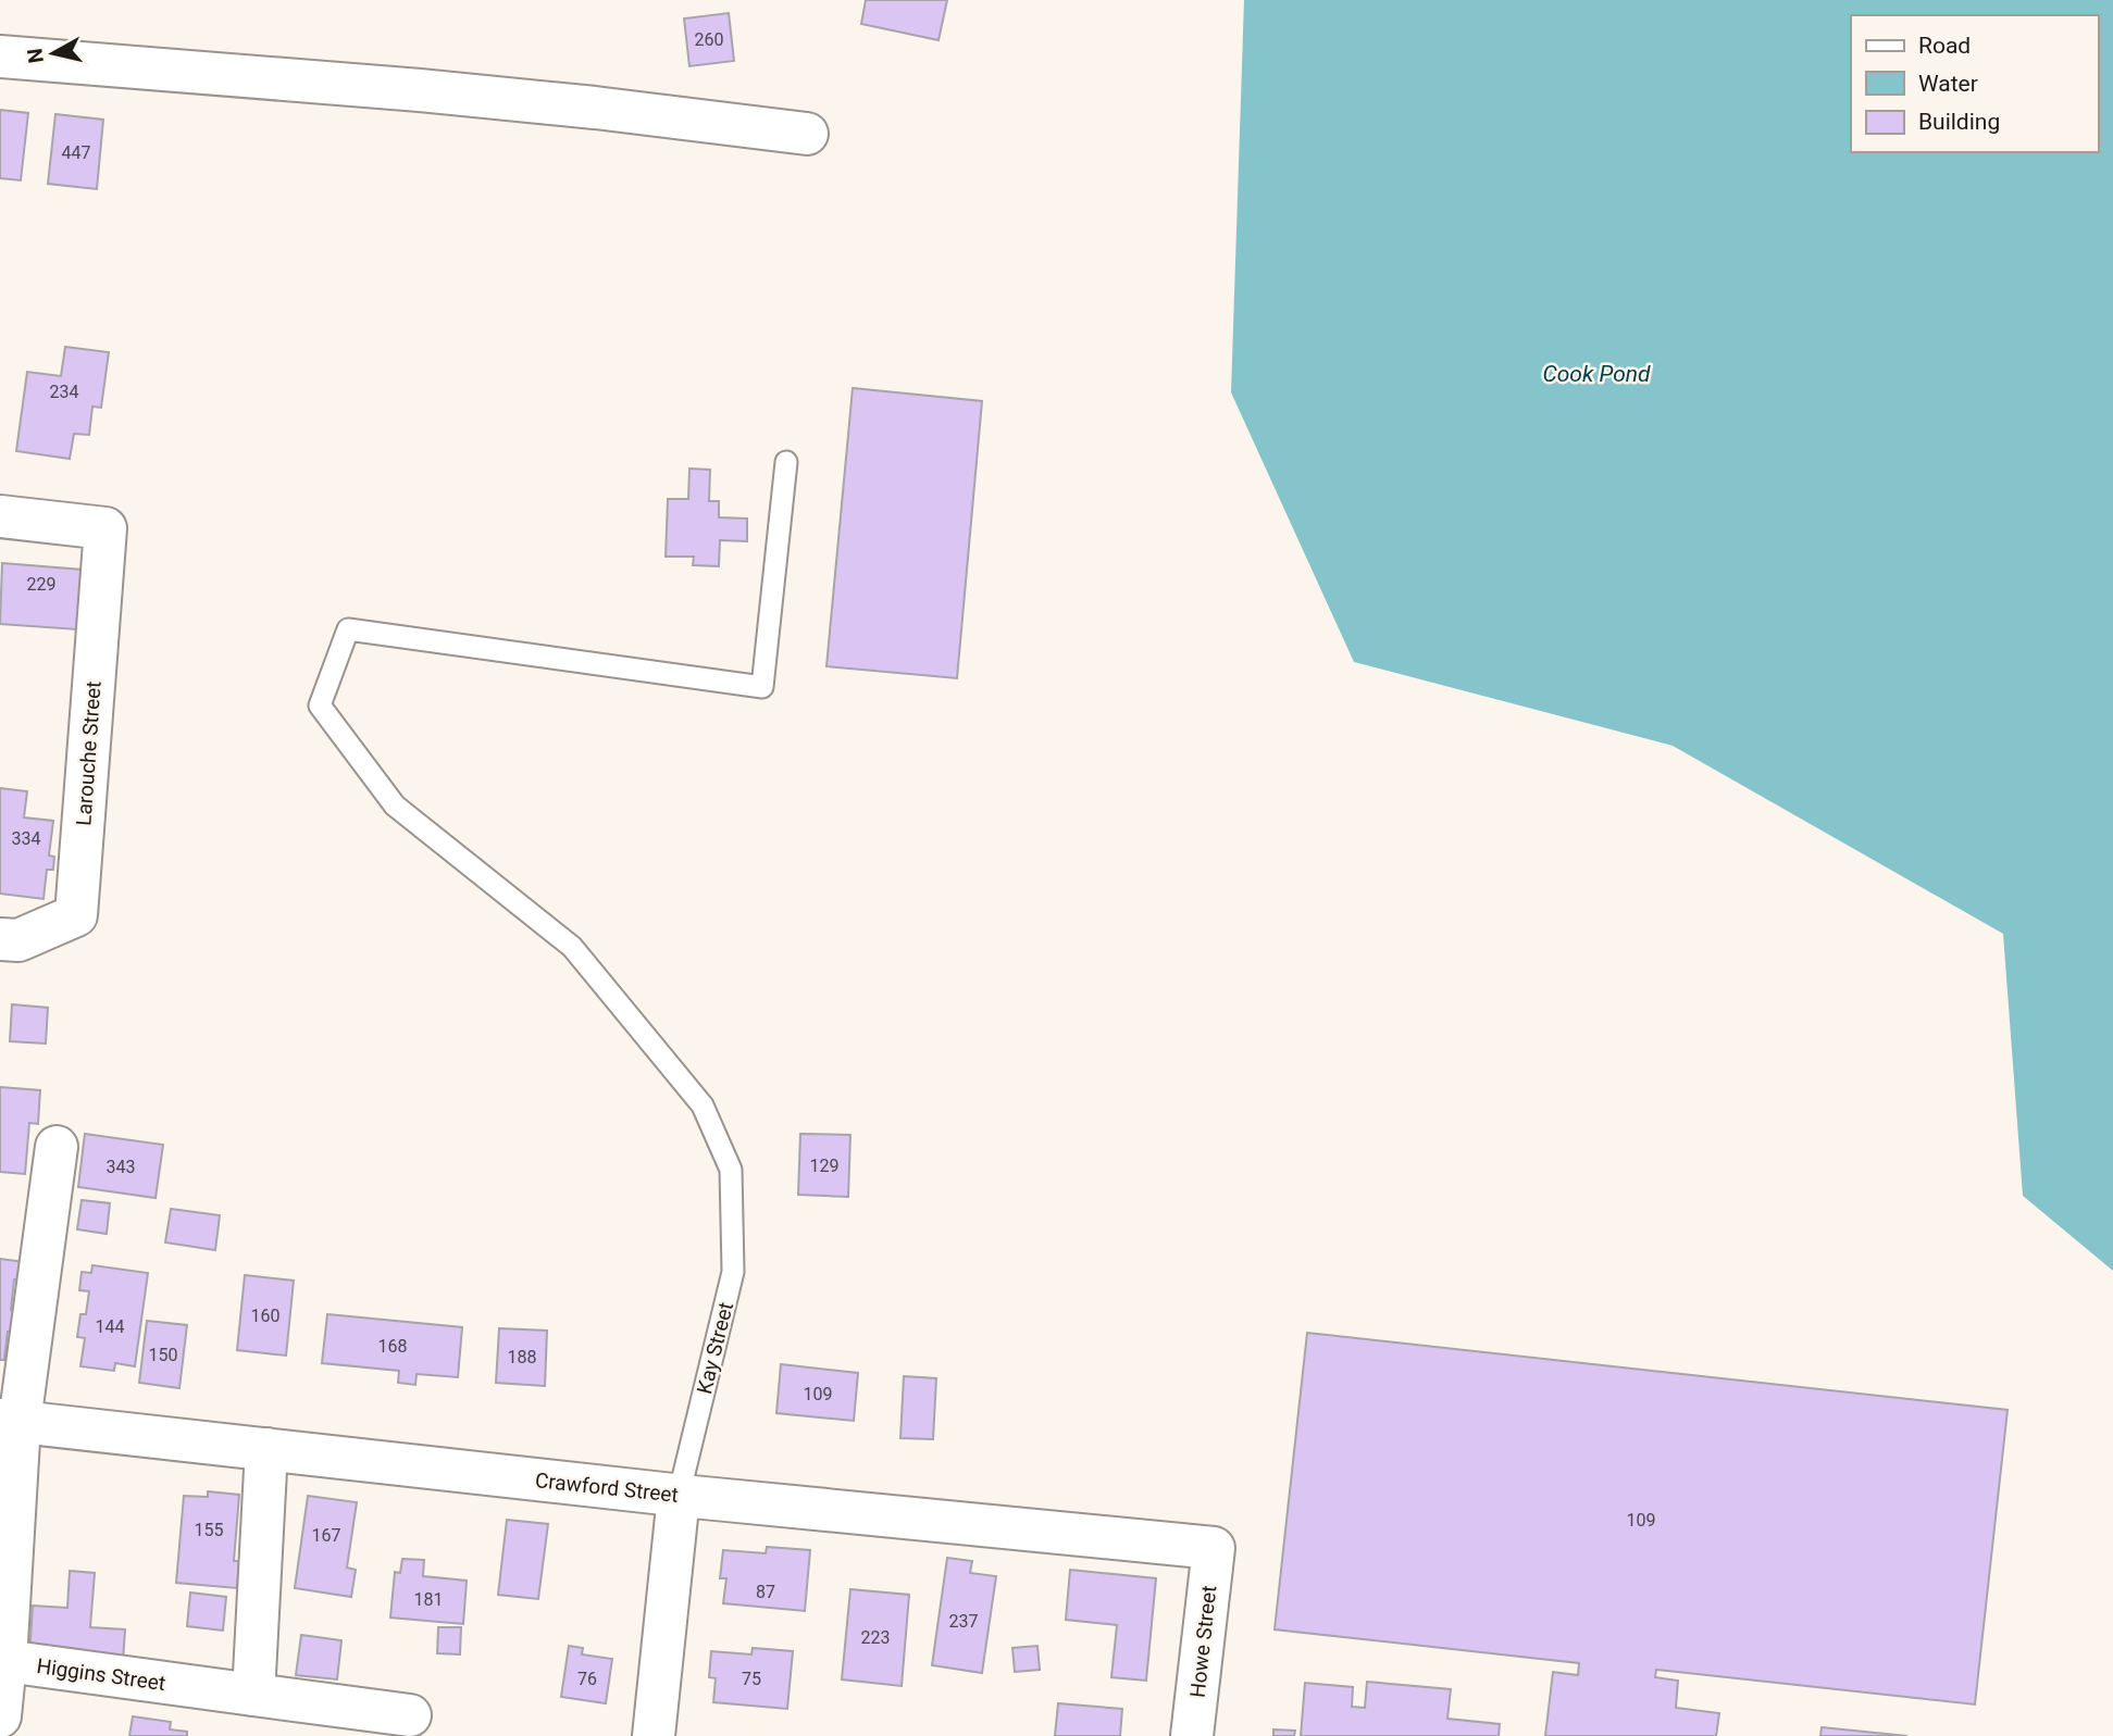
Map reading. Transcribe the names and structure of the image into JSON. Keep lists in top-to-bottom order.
{
  "streets": {
    "street": [
      "Larouche Street",
      "Kay Street",
      "Crawford Street",
      "Howe Street",
      "Higgins Street"
    ]
  },
  "crossings": [
    ["Kay Street", "Crawford Street"],
    ["Crawford Street", "Howe Street"]
  ],
  "water": ["Cook Pond"],
  "house_numbers": [
    "260",
    "447",
    "234",
    "229",
    "334",
    "129",
    "343",
    "160",
    "144",
    "168",
    "150",
    "188",
    "109",
    "109",
    "155",
    "167",
    "87",
    "181",
    "237",
    "223",
    "76",
    "75"
  ],
  "legend": ["Road", "Water", "Building"],
  "north": "left"
}
